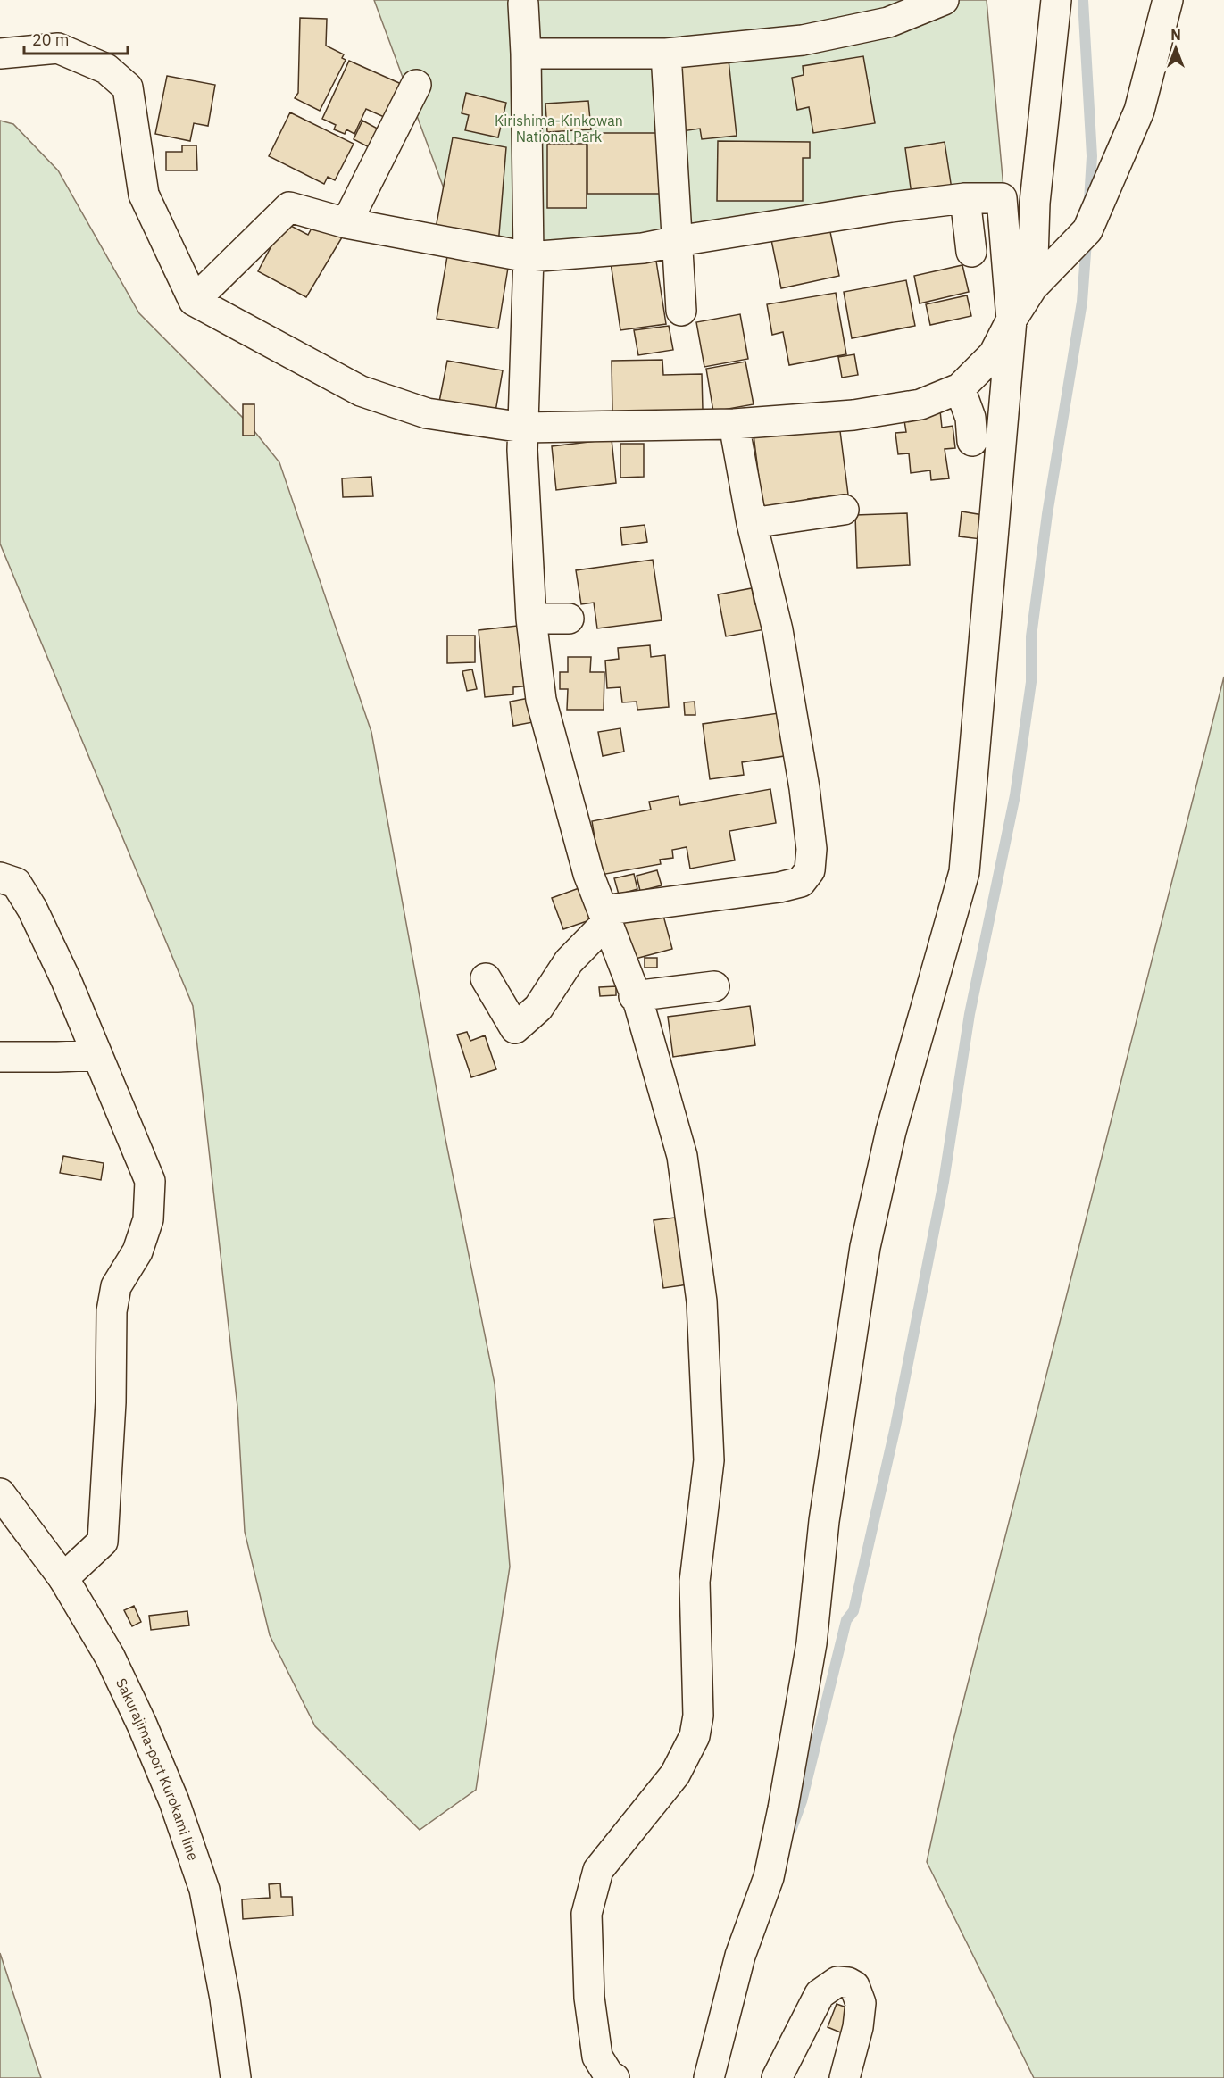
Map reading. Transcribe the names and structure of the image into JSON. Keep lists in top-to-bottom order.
{
  "streets": {
    "street": ["Sakurajima-port Kurokami line"]
  },
  "parks": ["Kirishima-Kinkowan National Park"],
  "scale_bar": "20 m",
  "north": "top"
}
